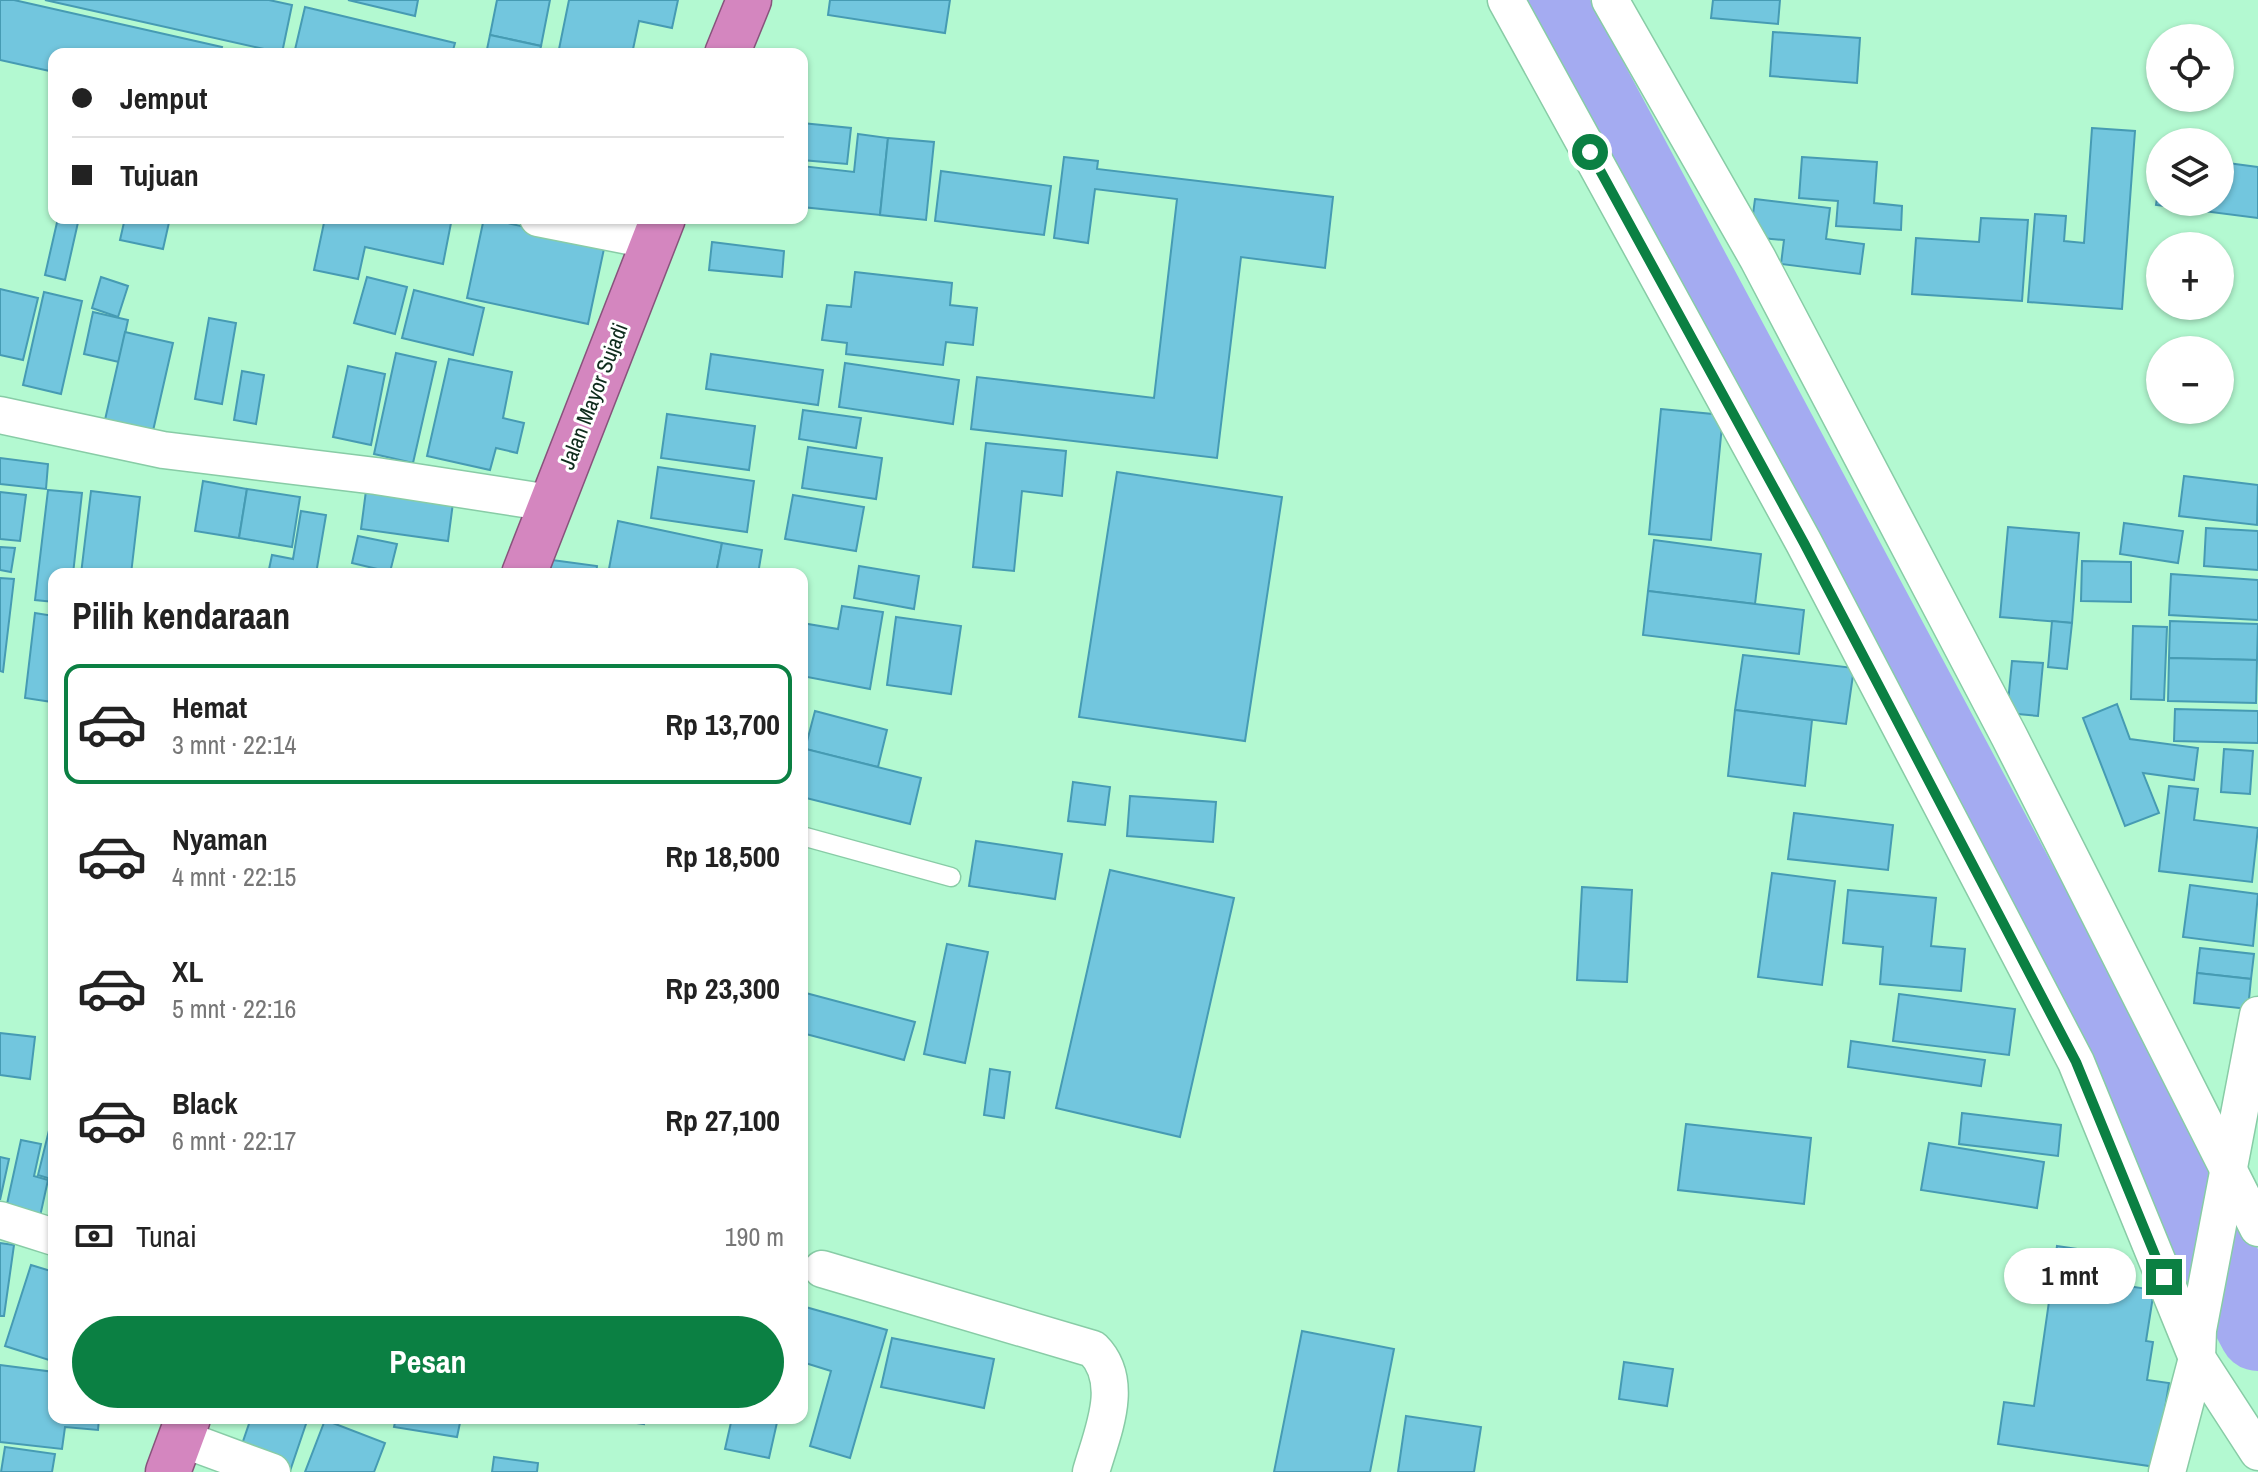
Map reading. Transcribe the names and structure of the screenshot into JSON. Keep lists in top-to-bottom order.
{
  "streets": {
    "highway": ["Jalan Mayor Sujadi"]
  },
  "page": {
    "map_buttons": ["+", "−"],
    "banner": ["Jemput", "Tujuan"],
    "heading": "Pilih kendaraan",
    "list": [
      {
        "name": "Hemat",
        "note": "3 mnt · 22:14",
        "value": "Rp 13,700"
      },
      {
        "name": "Nyaman",
        "note": "4 mnt · 22:15",
        "value": "Rp 18,500"
      },
      {
        "name": "XL",
        "note": "5 mnt · 22:16",
        "value": "Rp 23,300"
      },
      {
        "name": "Black",
        "note": "6 mnt · 22:17",
        "value": "Rp 27,100"
      }
    ],
    "pay": ["Tunai", "190 m"],
    "bubble": "1 mnt",
    "buttons": "Pesan"
  }
}
